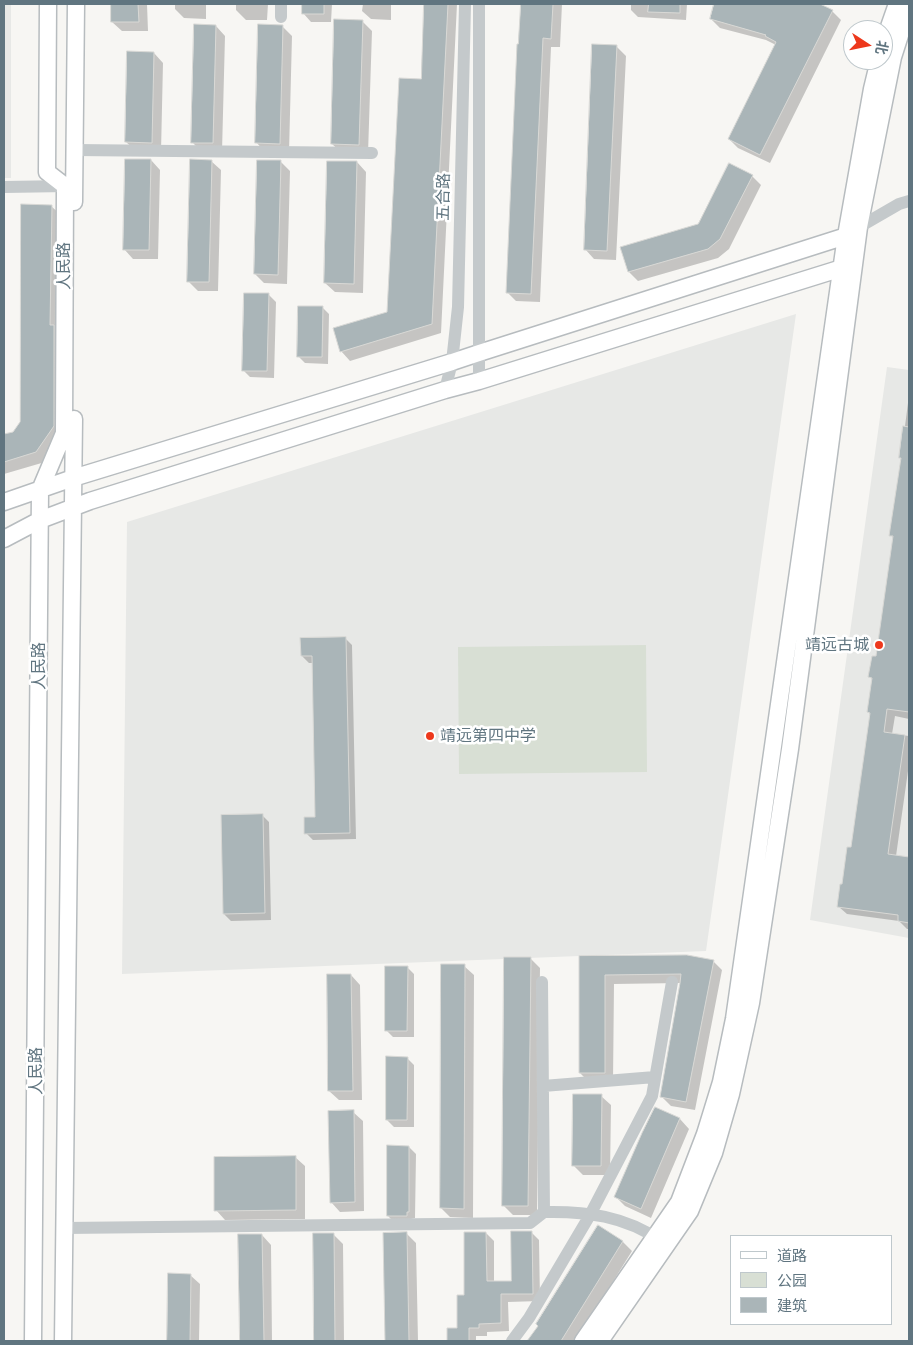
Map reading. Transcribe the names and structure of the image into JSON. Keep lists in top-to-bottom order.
{
  "streets": {
    "main road": ["人民路"],
    "street": ["五合路"]
  },
  "places": ["靖远古城", "靖远第四中学"],
  "legend": ["道路", "公园", "建筑"],
  "north": "right"
}
